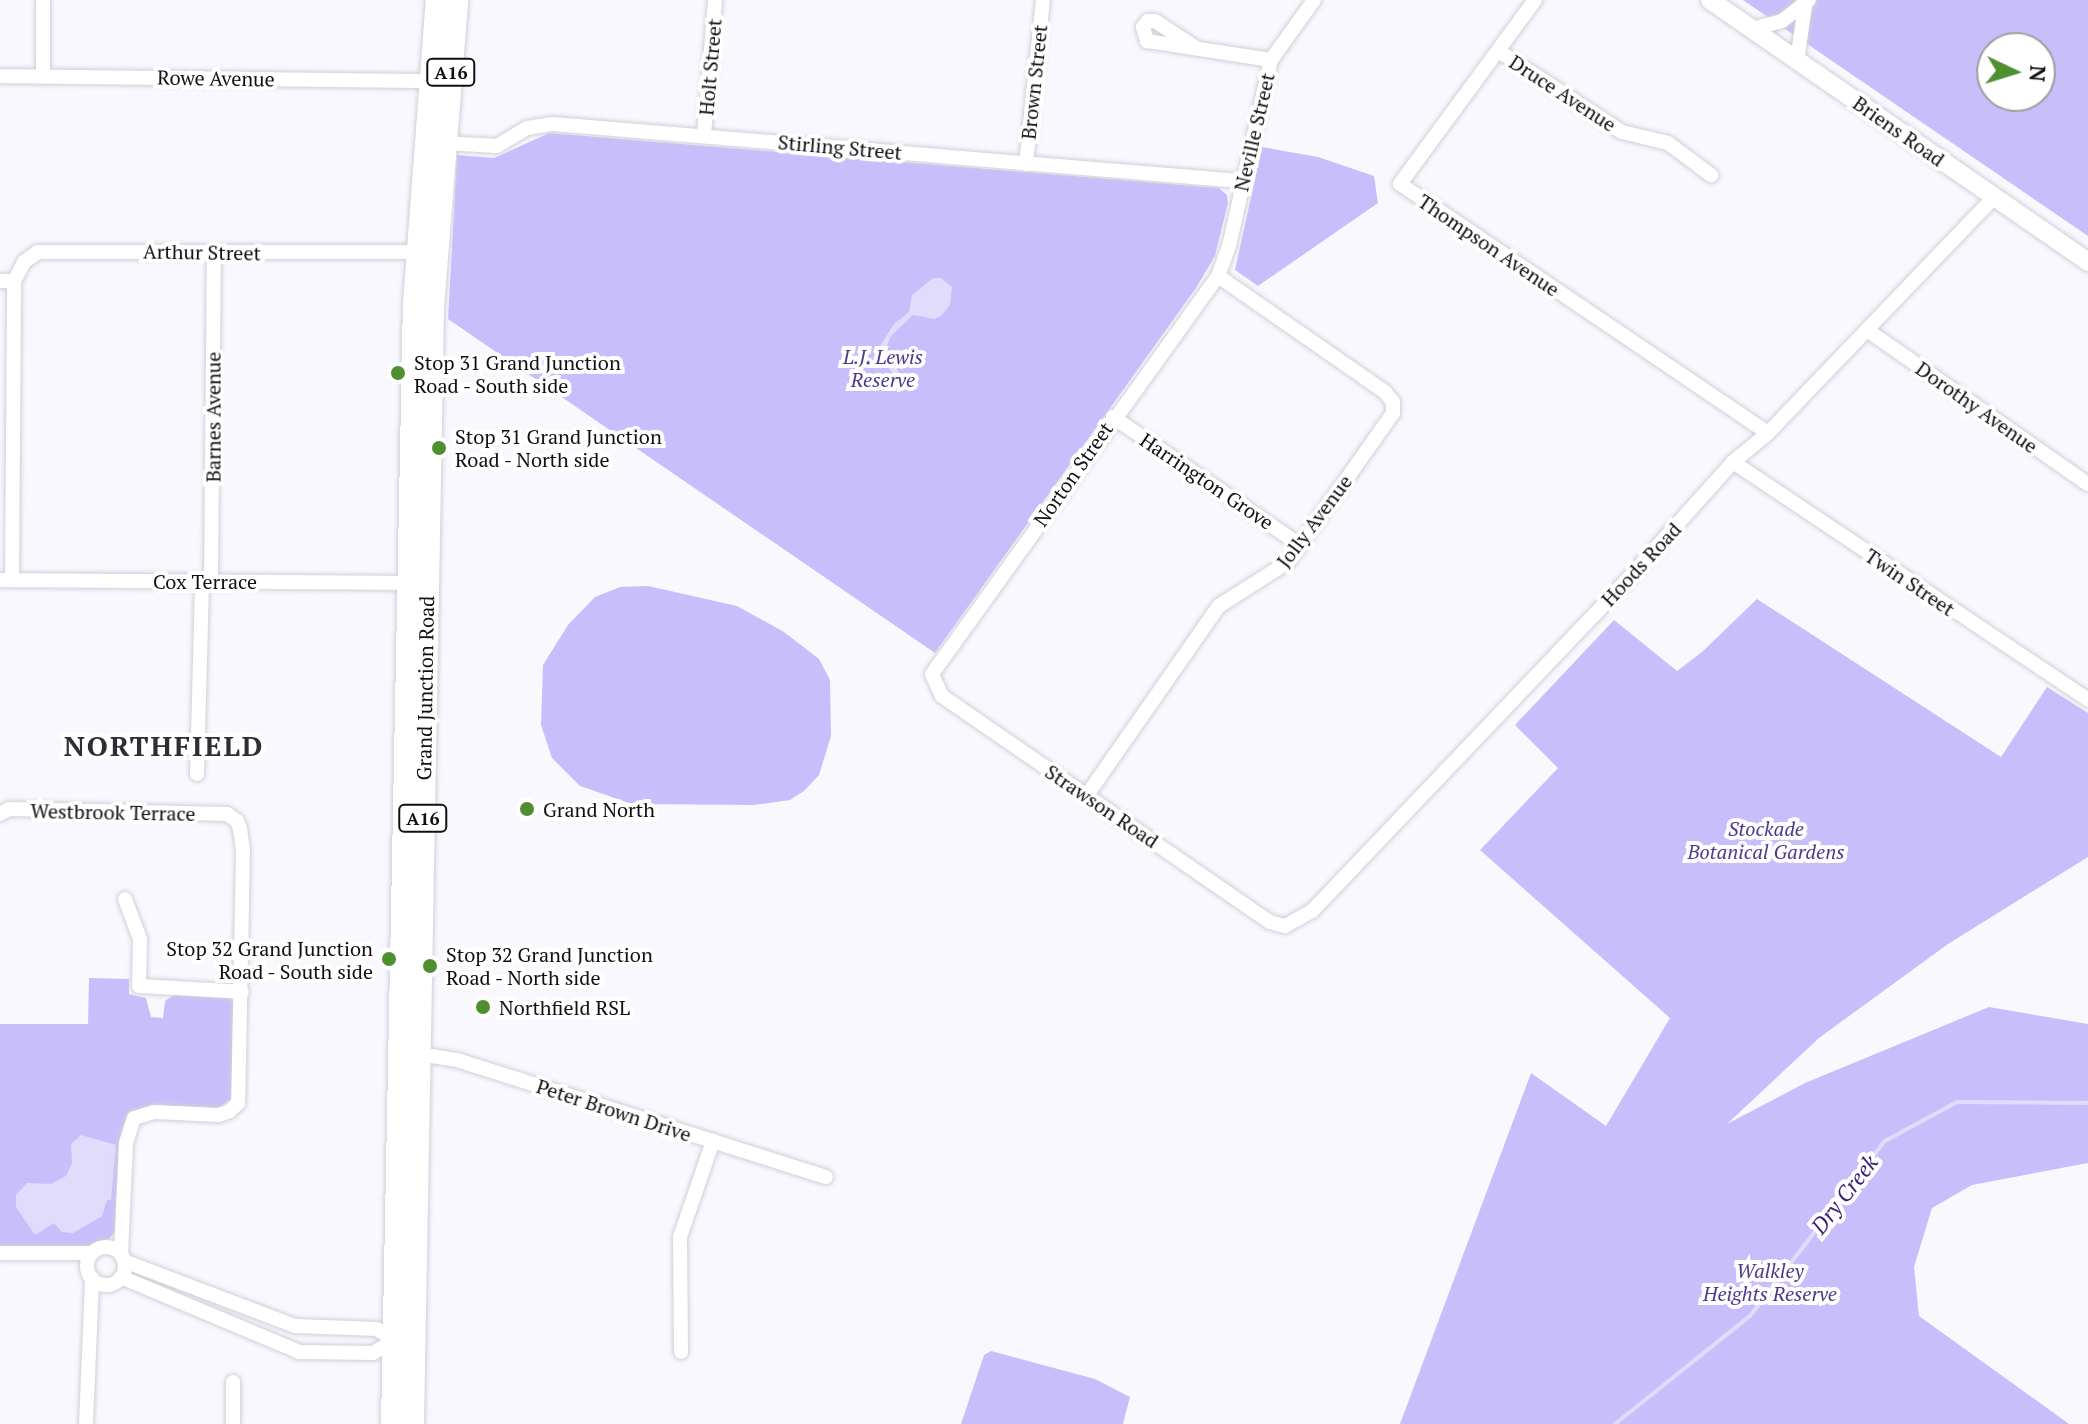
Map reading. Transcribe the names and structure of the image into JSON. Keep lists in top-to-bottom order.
{
  "streets": {
    "highway": ["A16", "Grand Junction Road"],
    "main road": ["Briens Road"],
    "street": [
      "Holt Street",
      "Rowe Avenue",
      "Brown Street",
      "Druce Avenue",
      "Neville Street",
      "Stirling Street",
      "Thompson Avenue",
      "Arthur Street",
      "Dorothy Avenue",
      "Barnes Avenue",
      "Norton Street",
      "Harrington Grove",
      "Jolly Avenue",
      "Hoods Road",
      "Cox Terrace",
      "Twin Street",
      "Strawson Road",
      "Westbrook Terrace",
      "Peter Brown Drive"
    ]
  },
  "crossings": [
    ["Holt Street", "Stirling Street"],
    ["Rowe Avenue", "Grand Junction Road"],
    ["Brown Street", "Stirling Street"],
    ["Druce Avenue", "Thompson Avenue"],
    ["Briens Road", "Hoods Road"],
    ["Neville Street", "Stirling Street"],
    ["Neville Street", "Norton Street"],
    ["Neville Street", "Jolly Avenue"],
    ["Stirling Street", "Grand Junction Road"],
    ["Thompson Avenue", "Hoods Road"],
    ["Arthur Street", "Barnes Avenue"],
    ["Arthur Street", "Grand Junction Road"],
    ["Dorothy Avenue", "Hoods Road"],
    ["Barnes Avenue", "Cox Terrace"],
    ["Norton Street", "Harrington Grove"],
    ["Norton Street", "Jolly Avenue"],
    ["Norton Street", "Strawson Road"],
    ["Harrington Grove", "Jolly Avenue"],
    ["Jolly Avenue", "Strawson Road"],
    ["Hoods Road", "Twin Street"],
    ["Hoods Road", "Strawson Road"],
    ["Cox Terrace", "Grand Junction Road"],
    ["Grand Junction Road", "Peter Brown Drive"]
  ],
  "districts": ["NORTHFIELD"],
  "water": ["Dry Creek"],
  "parks": ["L.J. Lewis Reserve", "Stockade Botanical Gardens", "Walkley Heights Reserve"],
  "places": [
    "Stop 31 Grand Junction Road - South side",
    "Stop 31 Grand Junction Road - North side",
    "Grand North",
    "Stop 32 Grand Junction Road - South side",
    "Stop 32 Grand Junction Road - North side",
    "Northfield RSL"
  ],
  "north": "right"
}
